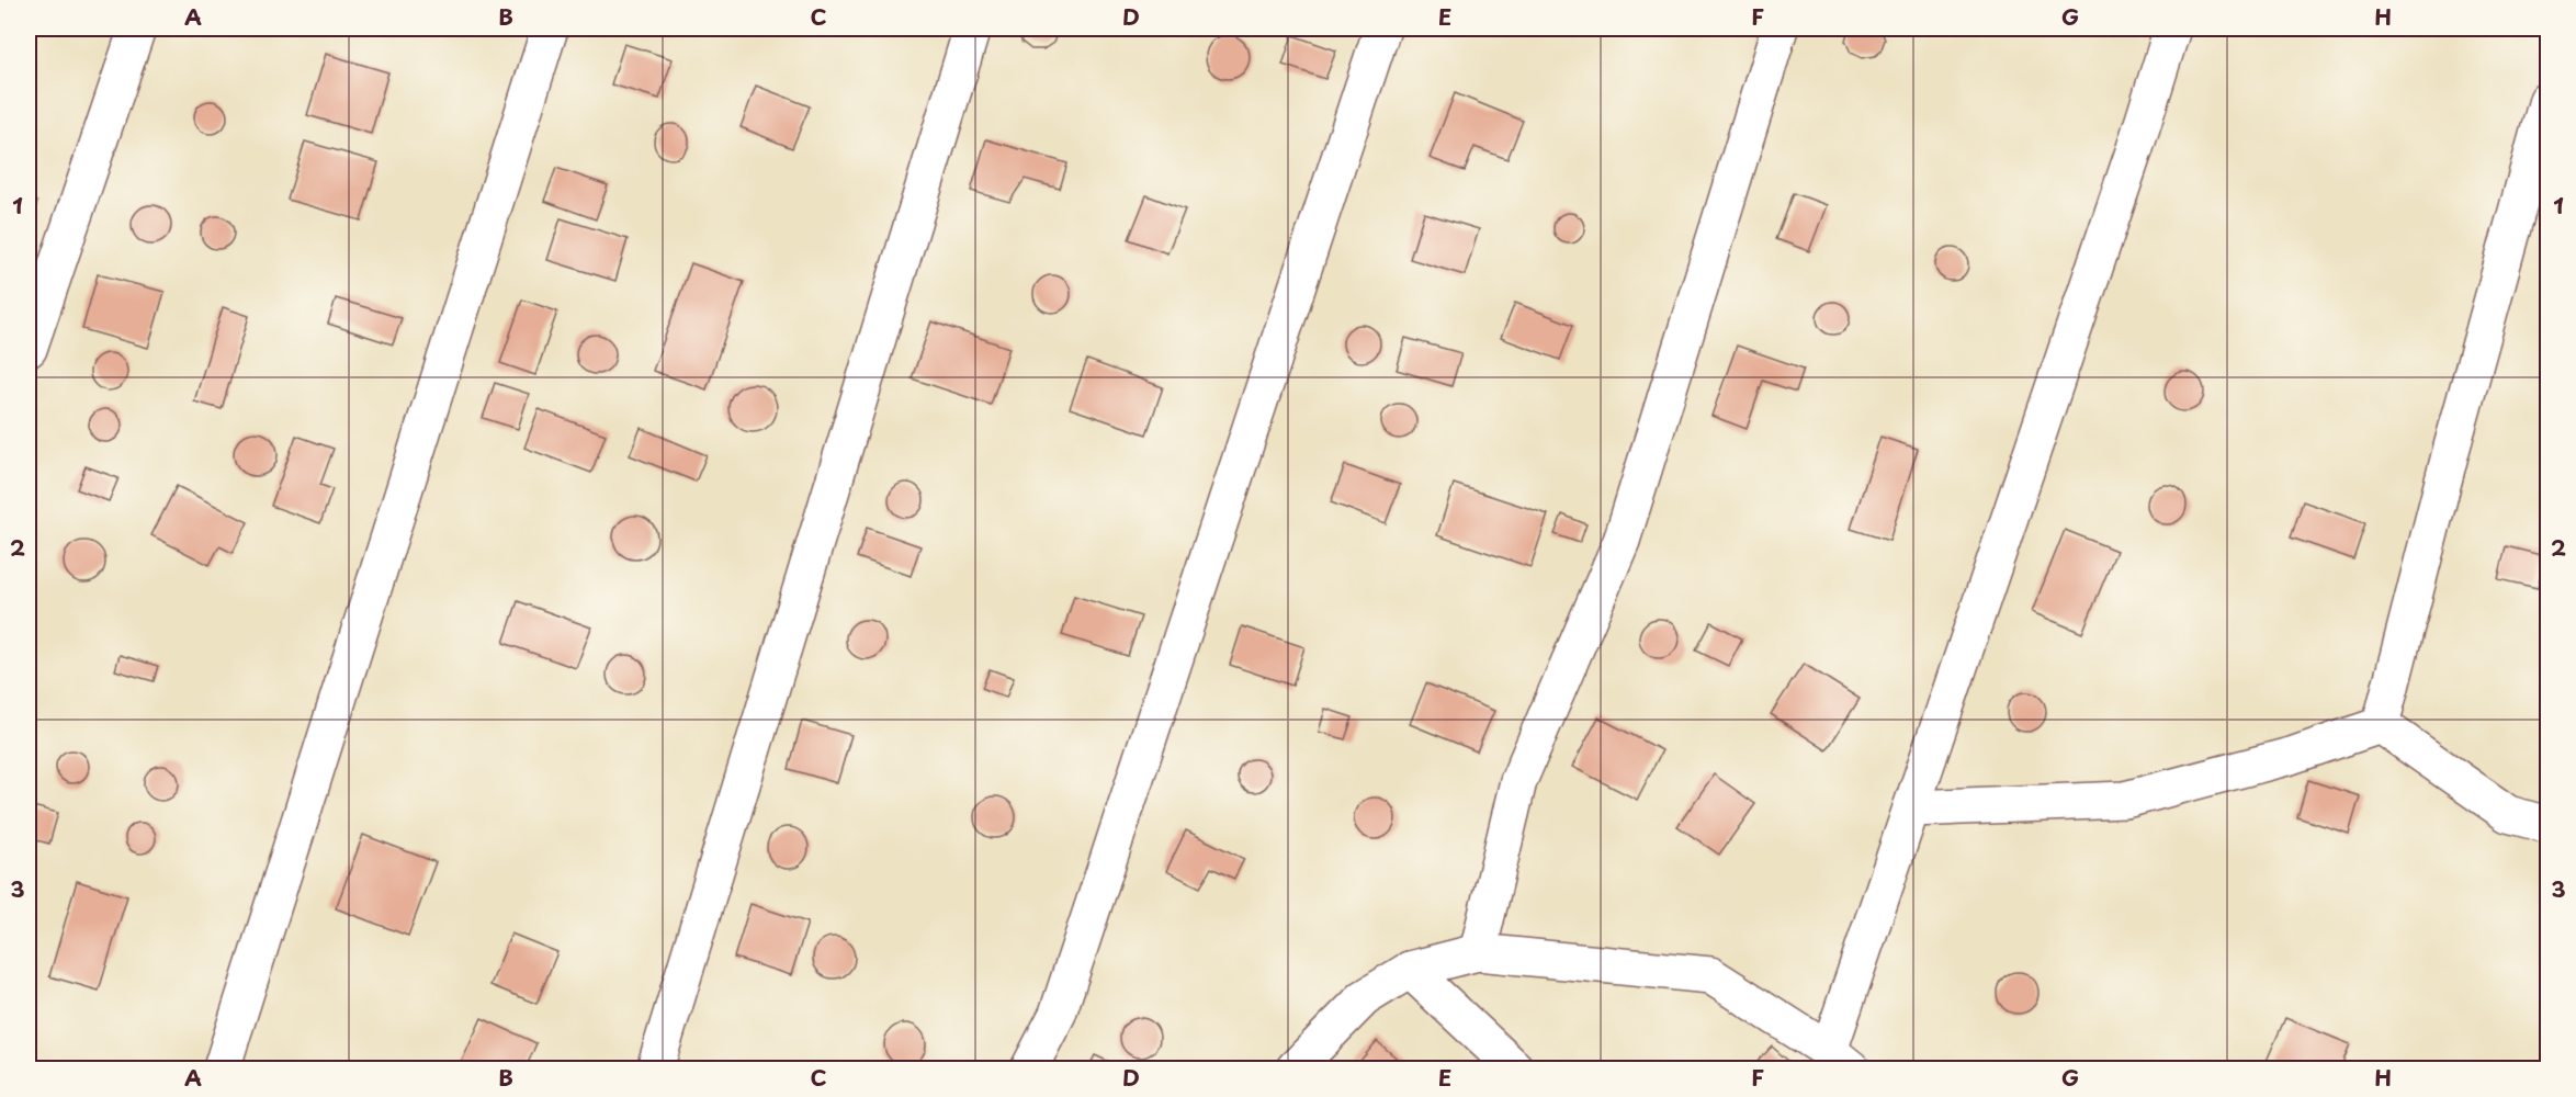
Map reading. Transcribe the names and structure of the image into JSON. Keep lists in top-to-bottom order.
{
  "grid": {
    "columns": [
      "A",
      "B",
      "C",
      "D",
      "E",
      "F",
      "G",
      "H"
    ],
    "rows": ["1", "2", "3"]
  }
}
